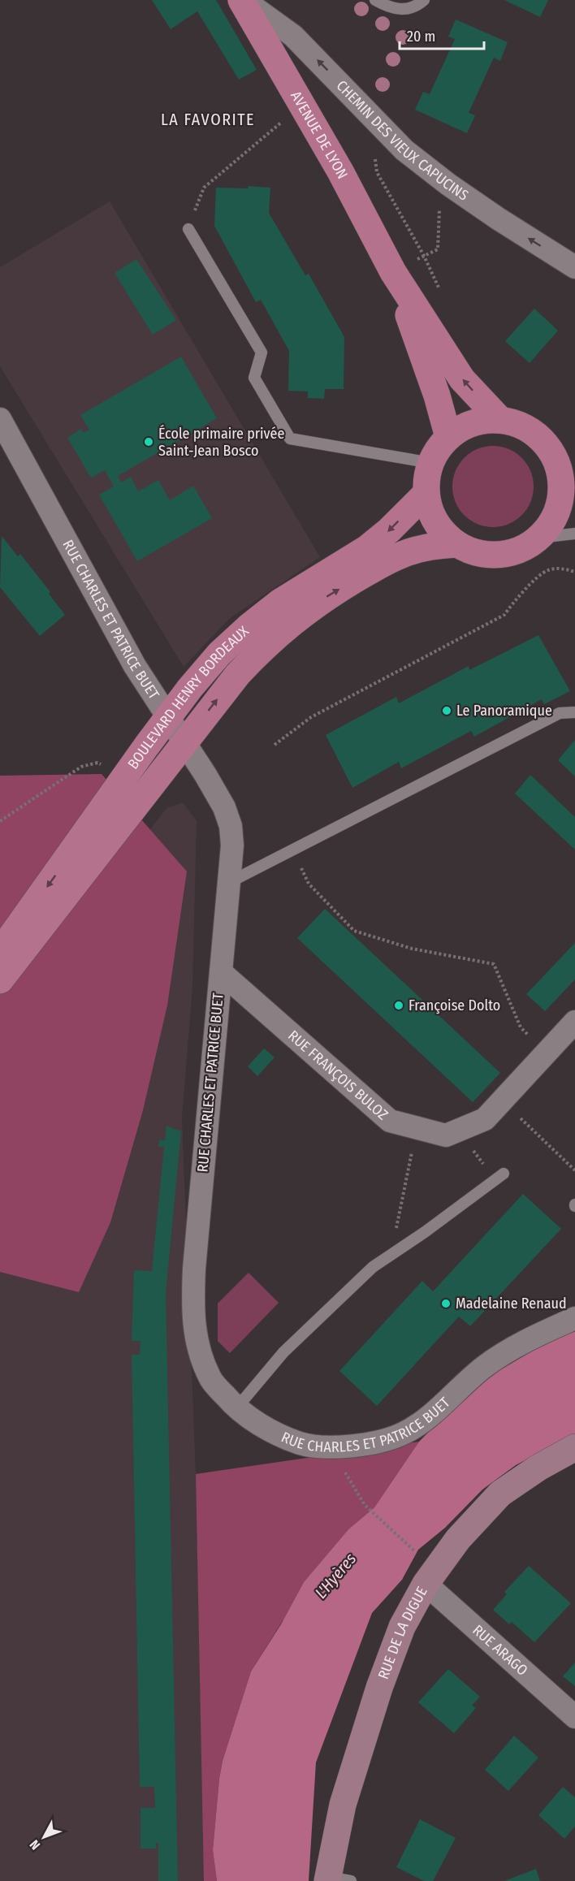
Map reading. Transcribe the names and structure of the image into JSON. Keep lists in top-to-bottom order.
{
  "streets": {
    "main road": ["AVENUE DE LYON", "BOULEVARD HENRY BORDEAUX"],
    "street": [
      "CHEMIN DES VIEUX CAPUCINS",
      "RUE CHARLES ET PATRICE BUET",
      "RUE FRANÇOIS BULOZ",
      "RUE DE LA DIGUE",
      "RUE ARAGO"
    ]
  },
  "crossings": [
    ["AVENUE DE LYON", "CHEMIN DES VIEUX CAPUCINS"],
    ["AVENUE DE LYON", "BOULEVARD HENRY BORDEAUX"],
    ["RUE CHARLES ET PATRICE BUET", "BOULEVARD HENRY BORDEAUX"],
    ["RUE CHARLES ET PATRICE BUET", "RUE FRANÇOIS BULOZ"],
    ["RUE DE LA DIGUE", "RUE ARAGO"]
  ],
  "one_way": ["CHEMIN DES VIEUX CAPUCINS"],
  "districts": ["LA FAVORITE"],
  "water": ["L'Hyères"],
  "places": [
    "École primaire privée Saint-Jean Bosco",
    "Le Panoramique",
    "Françoise Dolto",
    "Madelaine Renaud"
  ],
  "scale_bar": "20 m",
  "north": "bottom left"
}
